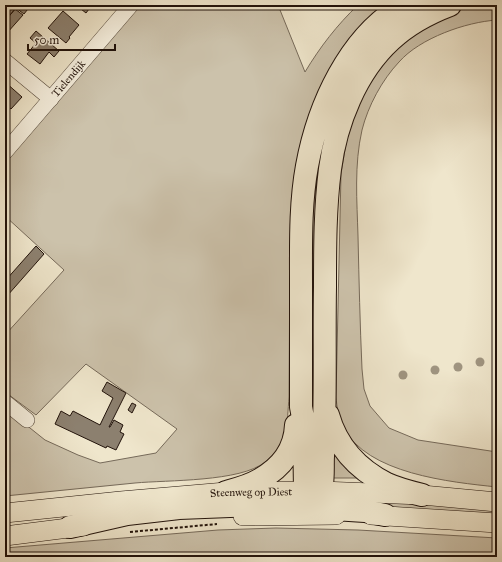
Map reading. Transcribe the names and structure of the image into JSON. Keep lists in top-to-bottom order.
{
  "streets": {
    "main road": ["Steenweg op Diest"],
    "street": ["Tielendijk"]
  },
  "scale_bar": "50 m"
}
